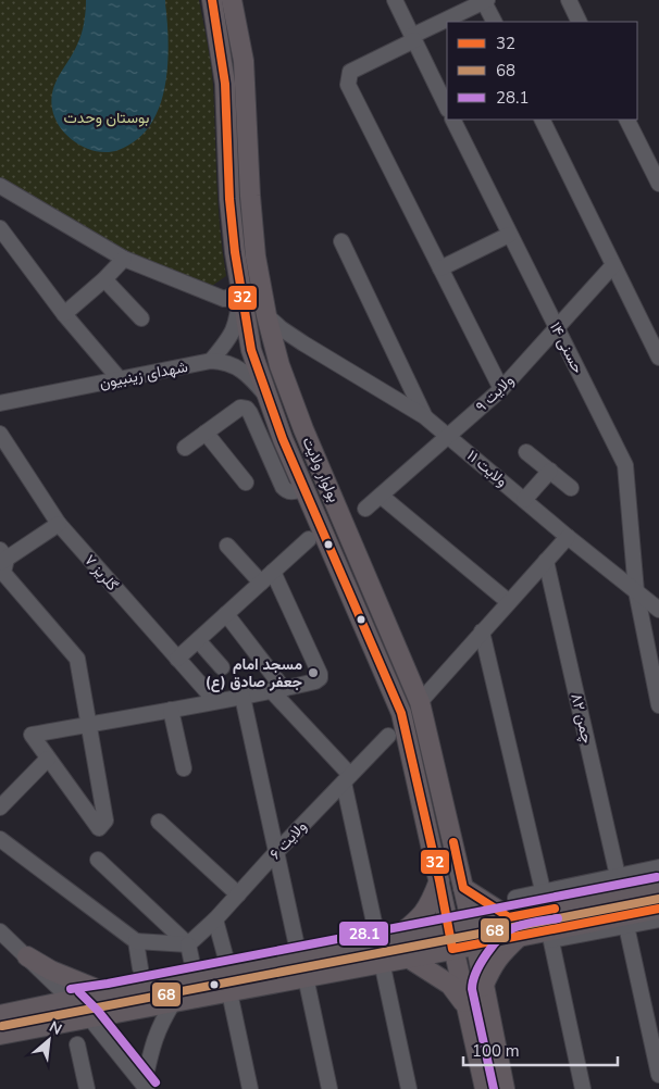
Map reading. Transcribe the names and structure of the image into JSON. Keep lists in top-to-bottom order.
{
  "streets": {
    "main road": ["بولوار ولایت"],
    "street": [
      "حسنی ۱۴",
      "شهدای زینبیون",
      "ولایت ۹",
      "ولایت ۱۱",
      "گلریز ۷",
      "چمن ۸۲",
      "ولایت ۶"
    ]
  },
  "crossings": [
    ["حسنی ۱۴", "ولایت ۹"],
    ["حسنی ۱۴", "ولایت ۱۱"],
    ["ولایت ۹", "ولایت ۱۱"],
    ["ولایت ۱۱", "بولوار ولایت"]
  ],
  "parks": ["بوستان وحدت"],
  "places": ["مسجد امام جعفر صادق (ع)"],
  "lines": ["transit line 32", "transit line 28.1", "transit line 68"],
  "legend": ["32", "68", "28.1"],
  "scale_bar": "100 m",
  "north": "top right"
}
